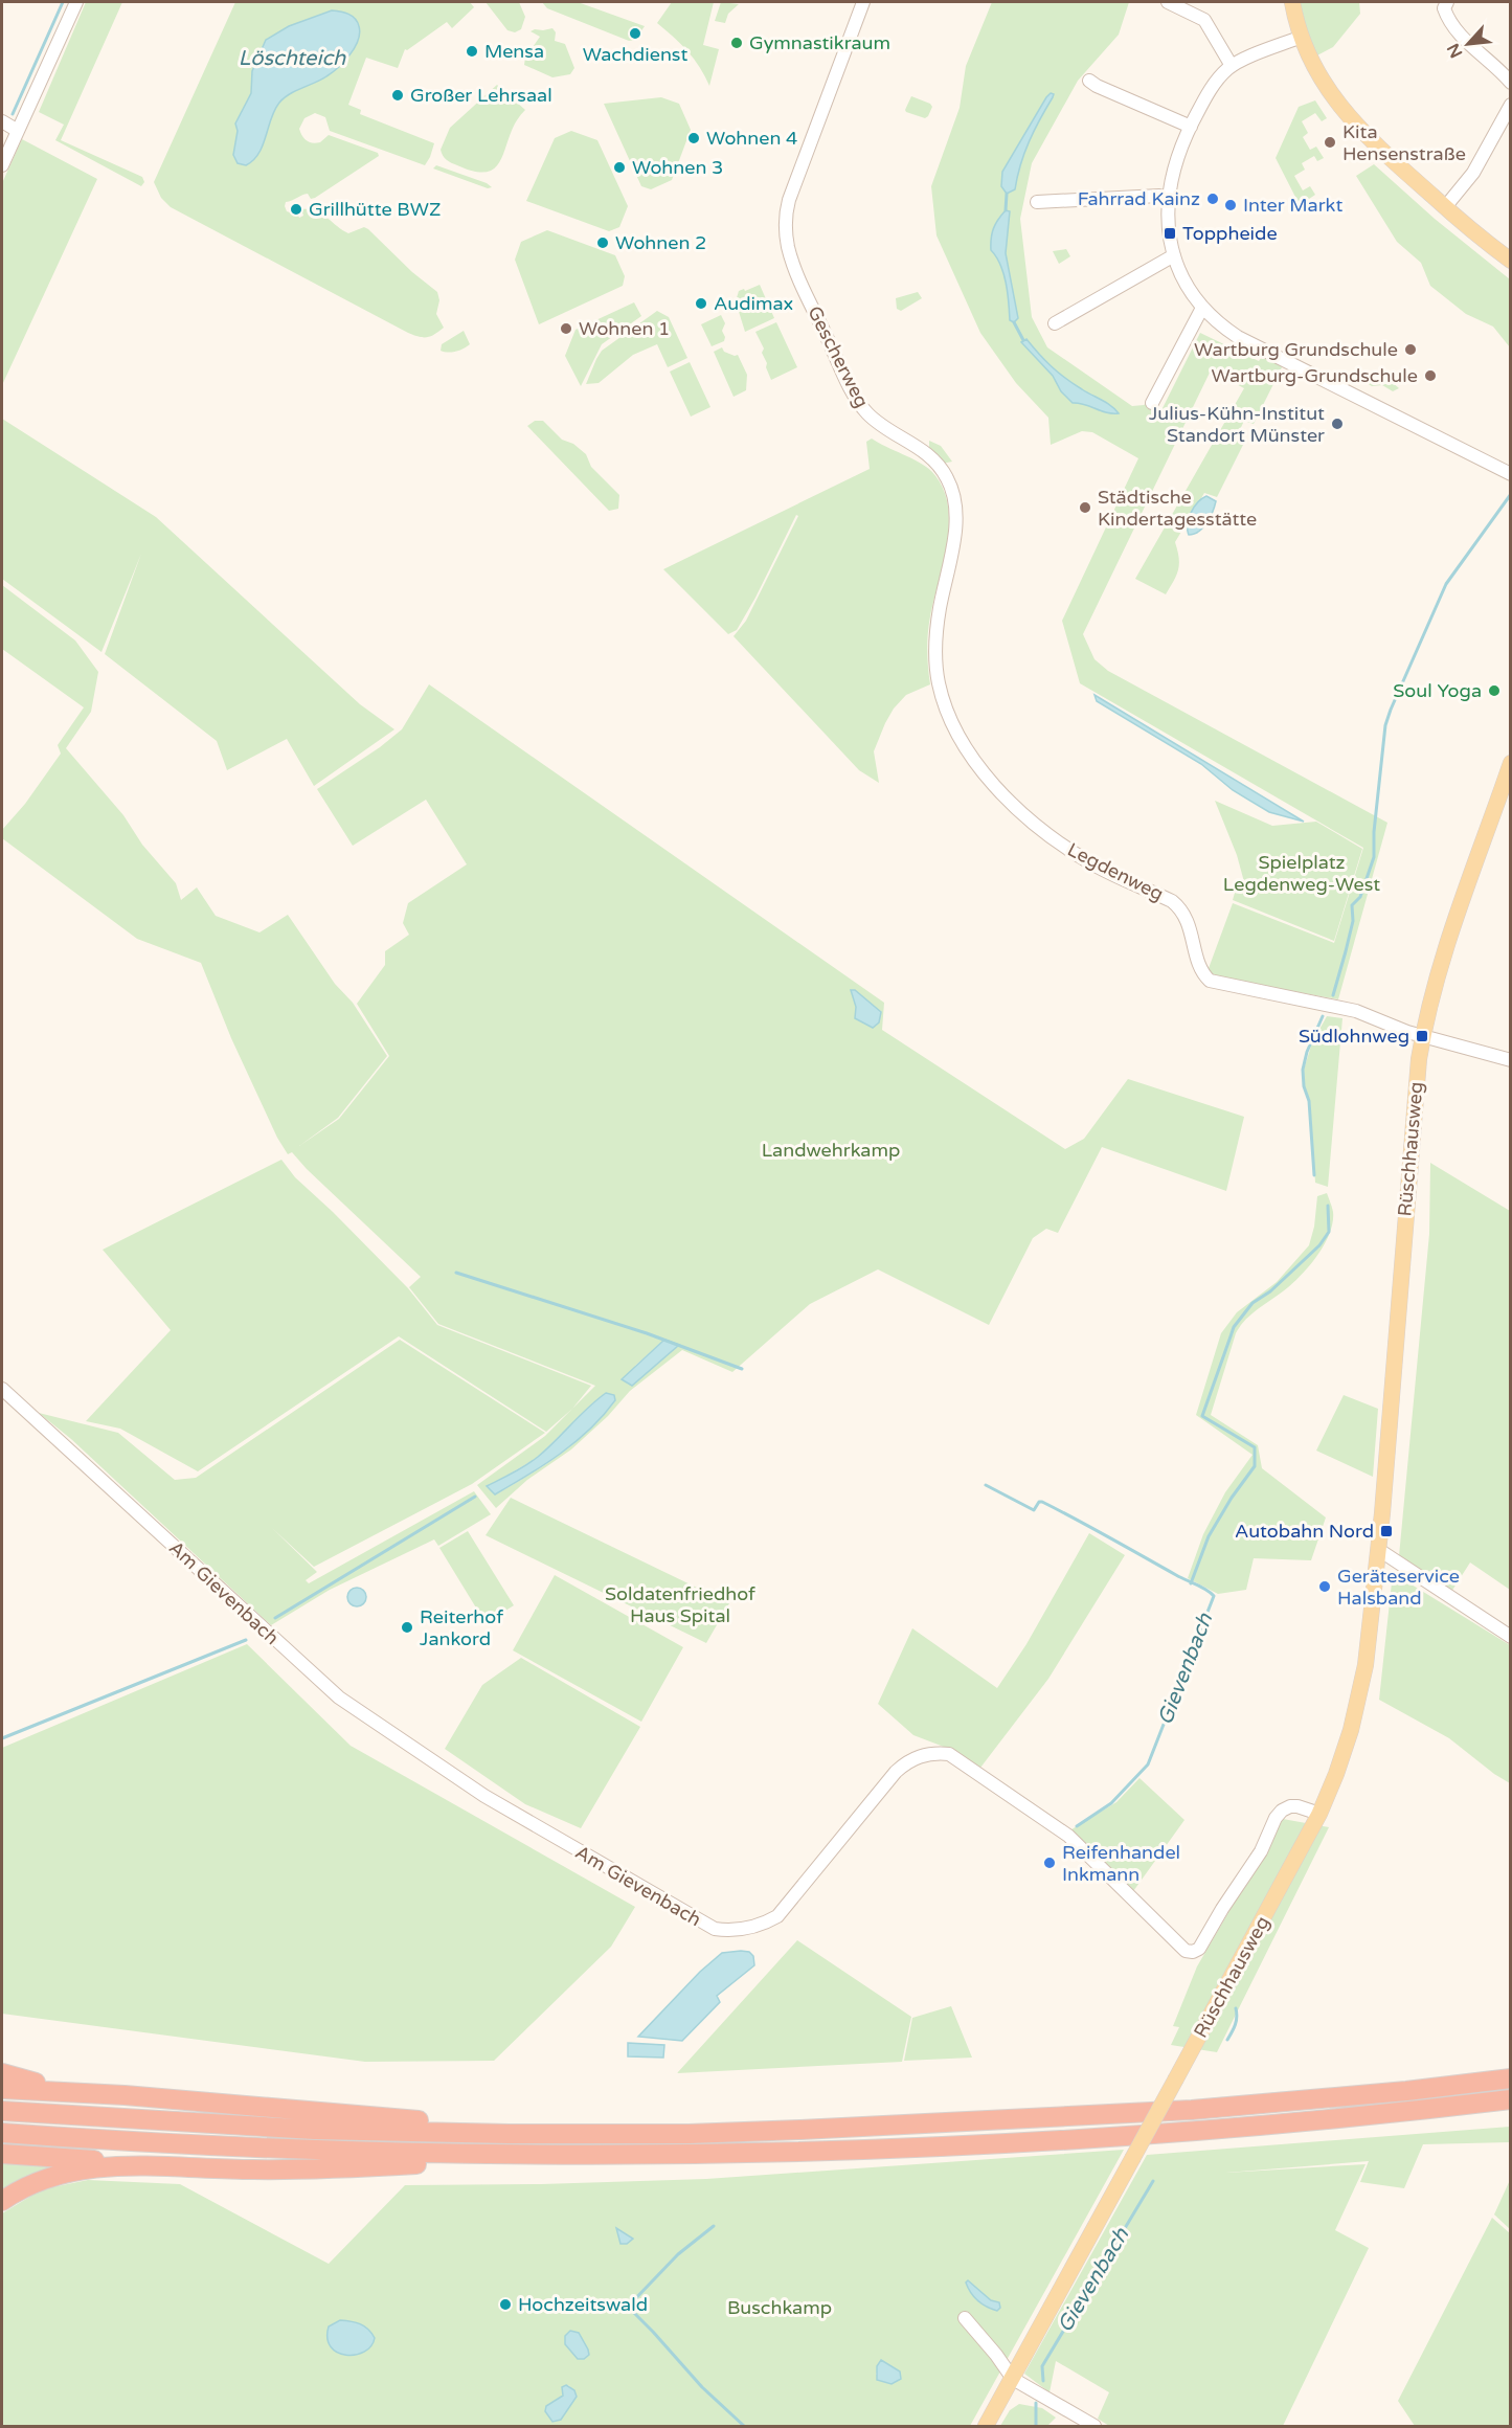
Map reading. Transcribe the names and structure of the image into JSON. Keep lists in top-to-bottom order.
{
  "streets": {
    "main road": ["Rüschhausweg"],
    "street": ["Gescherweg", "Legdenweg", "Am Gievenbach"]
  },
  "crossings": [
    ["Gescherweg", "Legdenweg"],
    ["Legdenweg", "Rüschhausweg"],
    ["Rüschhausweg", "Am Gievenbach"]
  ],
  "water": ["Löschteich", "Gievenbach"],
  "parks": [
    "Spielplatz Legdenweg-West",
    "Landwehrkamp",
    "Soldatenfriedhof Haus Spital",
    "Buschkamp"
  ],
  "places": {
    "other": [
      "Wachdienst",
      "Gymnastikraum",
      "Mensa",
      "Großer Lehrsaal",
      "Wohnen 4",
      "Kita Hensenstraße",
      "Wohnen 3",
      "Fahrrad Kainz",
      "Inter Markt",
      "Grillhütte BWZ",
      "Wohnen 2",
      "Audimax",
      "Wohnen 1",
      "Wartburg Grundschule",
      "Wartburg-Grundschule",
      "Julius-Kühn-Institut Standort Münster",
      "Städtische Kindertagesstätte",
      "Soul Yoga",
      "Geräteservice Halsband",
      "Reiterhof Jankord",
      "Reifenhandel Inkmann",
      "Hochzeitswald"
    ],
    "transit": ["Toppheide", "Südlohnweg", "Autobahn Nord"]
  },
  "north": "bottom left"
}
